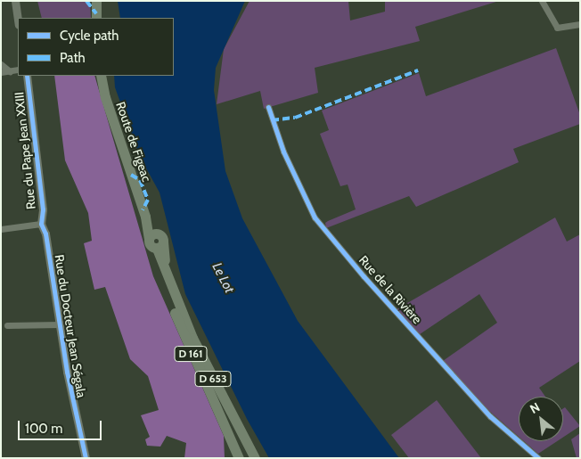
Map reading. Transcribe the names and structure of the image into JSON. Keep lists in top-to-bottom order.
{
  "streets": {
    "main road": ["Route de Figeac", "D 161", "D 653"],
    "street": ["Rue du Pape Jean XXIII", "Rue de la Rivière", "Rue du Docteur Jean Ségala"]
  },
  "crossings": [
    ["Route de Figeac", "D 161"],
    ["Route de Figeac", "D 653"],
    ["Rue du Pape Jean XXIII", "Rue du Docteur Jean Ségala"],
    ["D 161", "D 653"]
  ],
  "water": ["Le Lot"],
  "legend": ["Cycle path", "Path"],
  "scale_bar": "100 m",
  "north": "top left"
}
